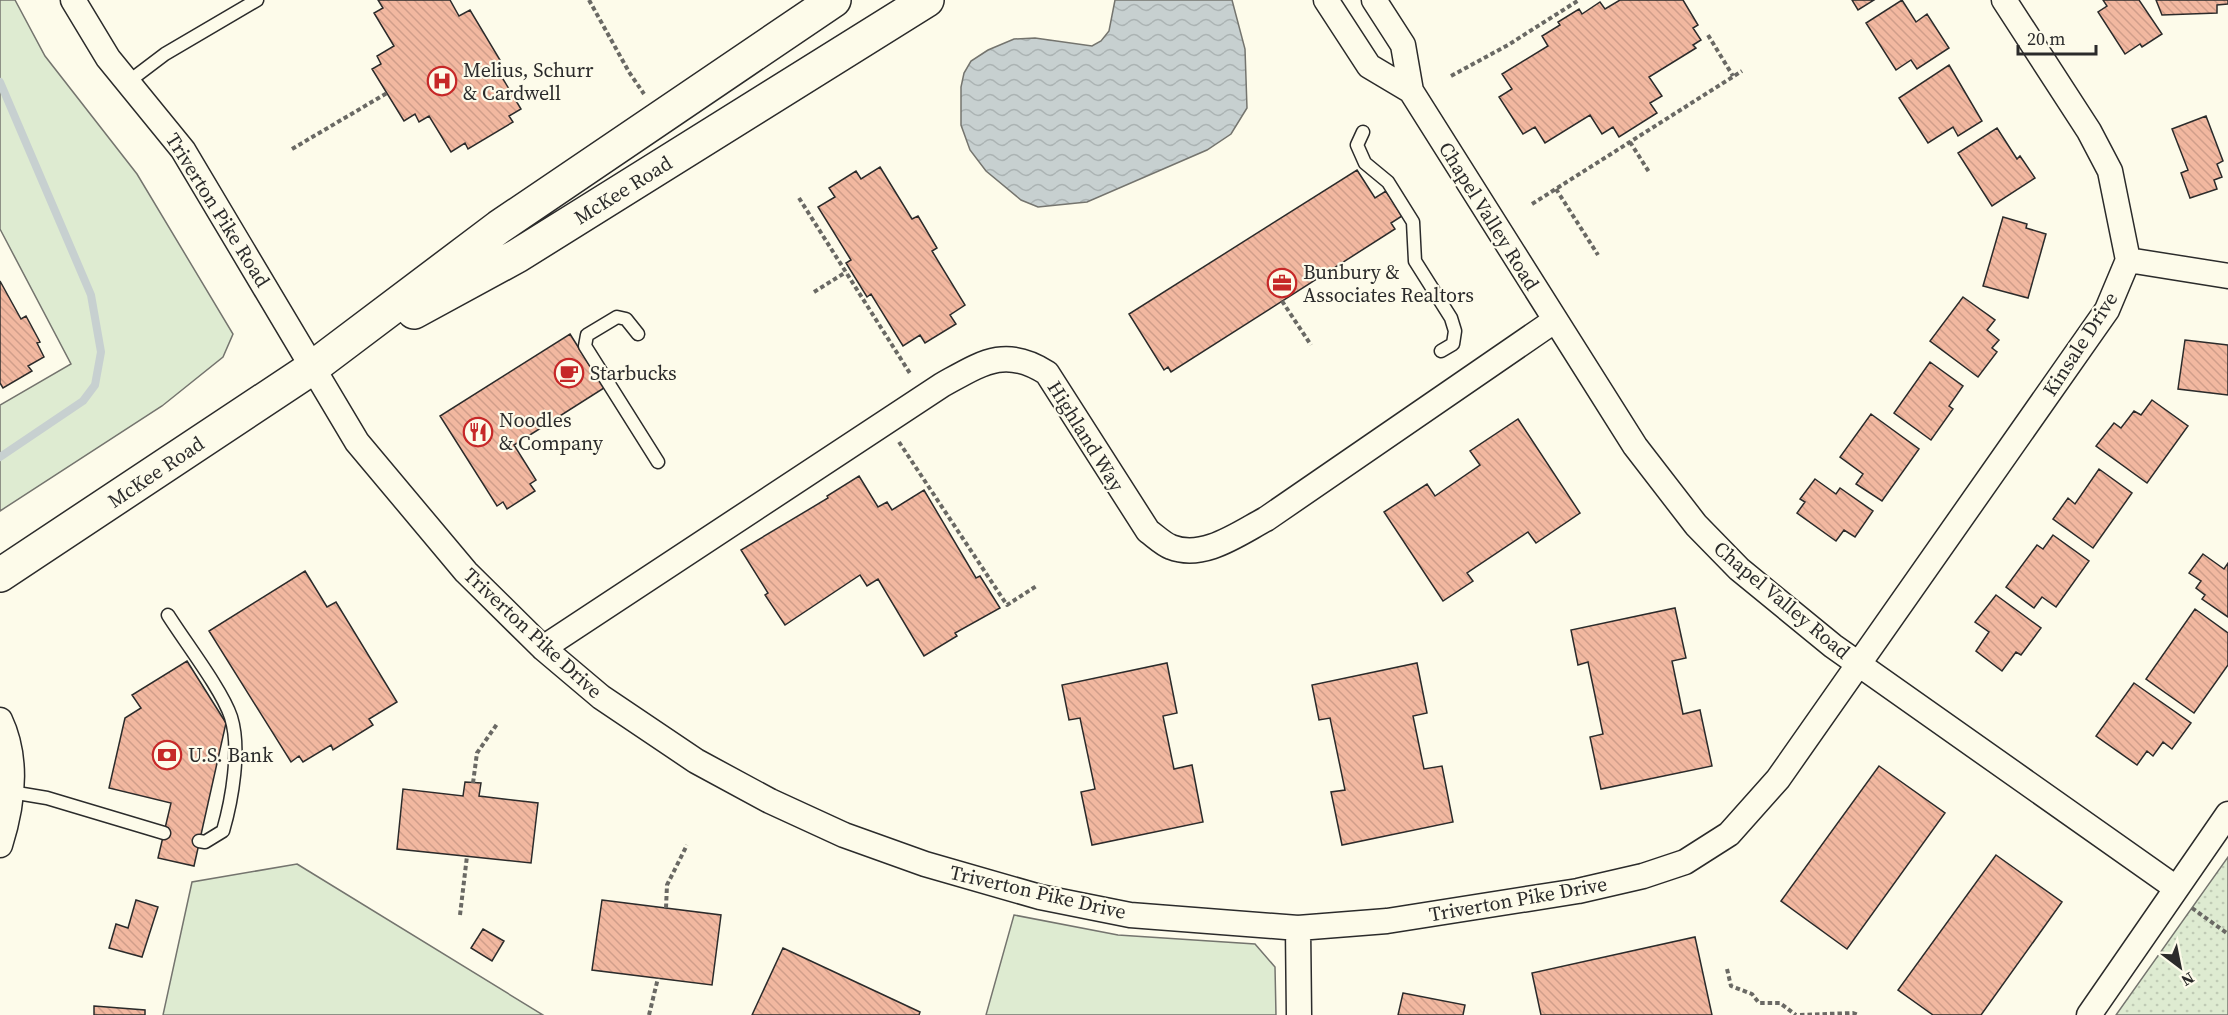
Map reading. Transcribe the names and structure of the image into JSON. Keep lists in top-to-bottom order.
{
  "streets": {
    "main road": ["McKee Road"],
    "street": [
      "Triverton Pike Road",
      "Chapel Valley Road",
      "Kinsale Drive",
      "Highland Way",
      "Triverton Pike Drive"
    ]
  },
  "crossings": [
    ["McKee Road", "Triverton Pike Road"],
    ["McKee Road", "Triverton Pike Drive"],
    ["Triverton Pike Road", "Triverton Pike Drive"],
    ["Chapel Valley Road", "Kinsale Drive"],
    ["Chapel Valley Road", "Highland Way"],
    ["Chapel Valley Road", "Triverton Pike Drive"],
    ["Kinsale Drive", "Triverton Pike Drive"],
    ["Highland Way", "Triverton Pike Drive"]
  ],
  "places": {
    "hospital": ["Melius, Schurr & Cardwell"],
    "office": ["Bunbury & Associates Realtors"],
    "cafe": ["Starbucks"],
    "restaurant": ["Noodles & Company"],
    "bank": ["U.S. Bank"]
  },
  "scale_bar": "20 m",
  "north": "bottom right"
}
